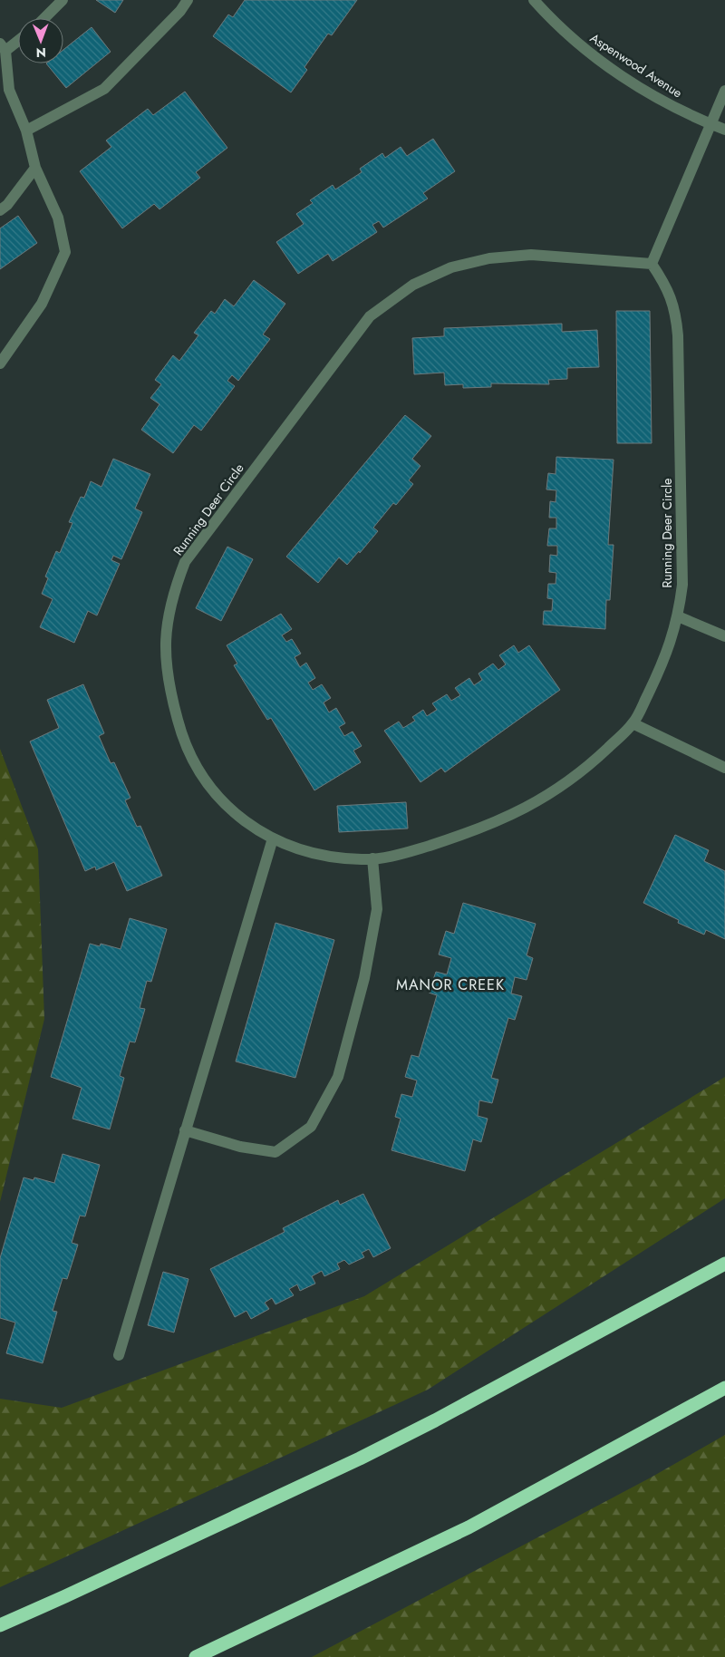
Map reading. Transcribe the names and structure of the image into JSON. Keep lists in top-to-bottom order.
{
  "streets": {
    "street": ["Aspenwood Avenue", "Running Deer Circle"]
  },
  "districts": ["MANOR CREEK"],
  "north": "bottom"
}
